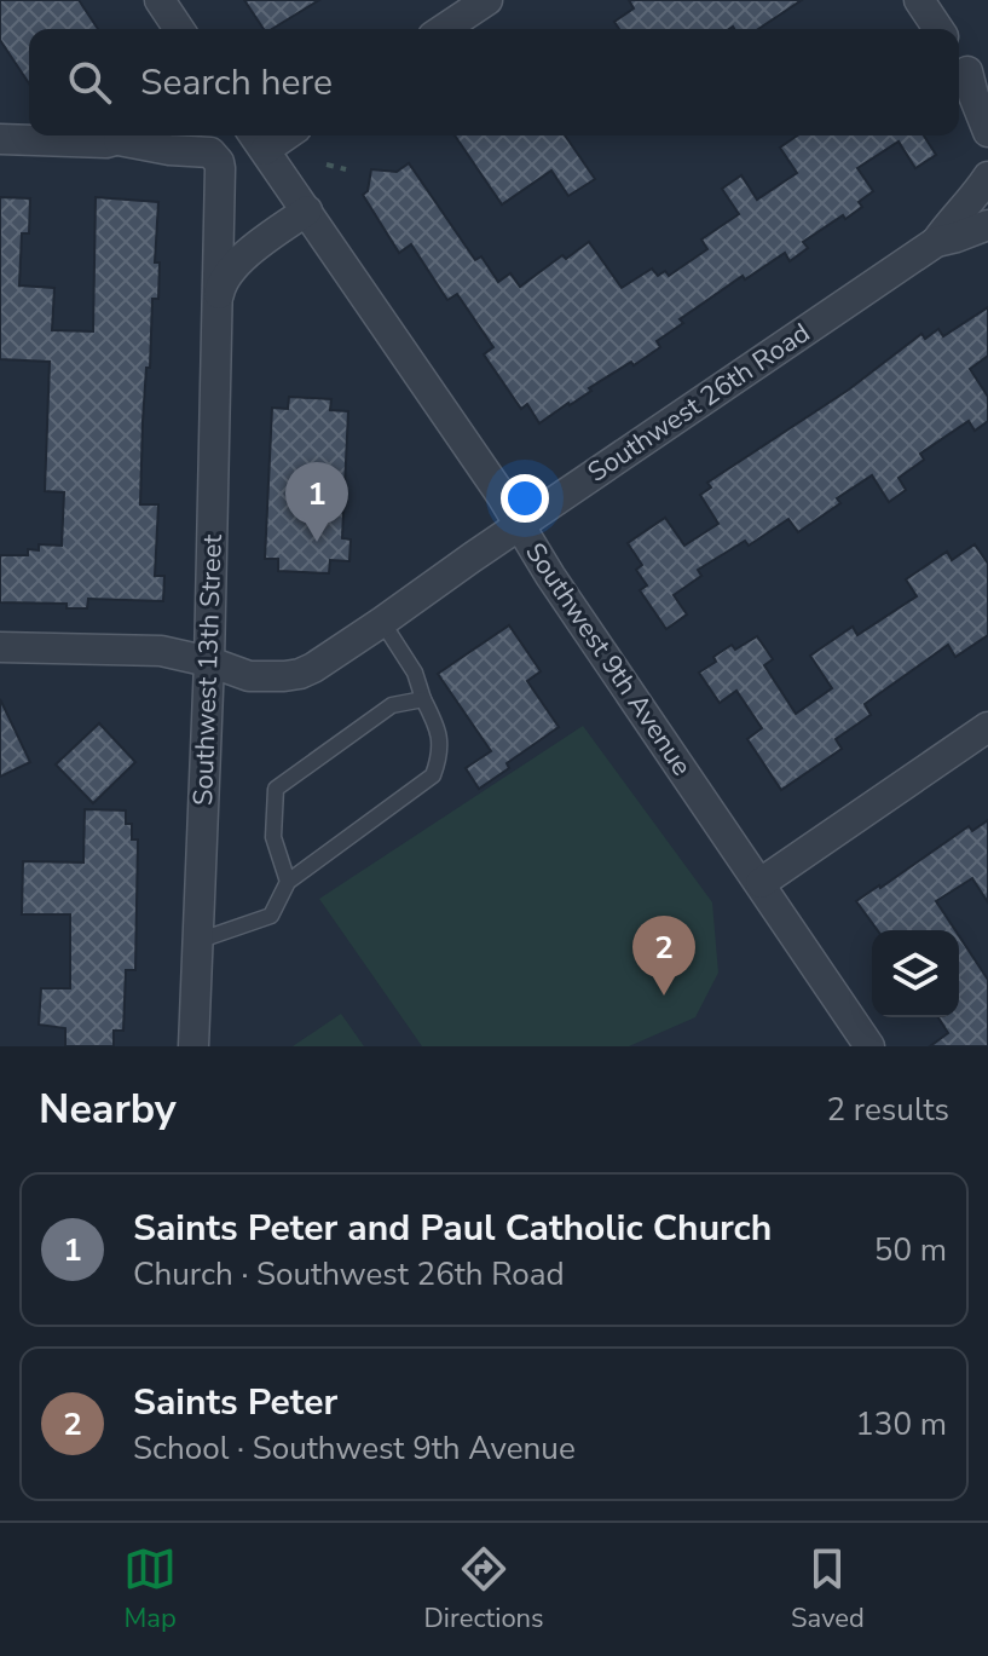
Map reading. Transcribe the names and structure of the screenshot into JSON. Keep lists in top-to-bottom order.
{
  "streets": {
    "street": ["Southwest 26th Road", "Southwest 9th Avenue", "Southwest 13th Street"]
  },
  "crossings": [
    ["Southwest 26th Road", "Southwest 9th Avenue"],
    ["Southwest 26th Road", "Southwest 13th Street"]
  ],
  "page": {
    "search": "Search here",
    "pins": ["1", "2"],
    "heading": ["Nearby", "2 results"],
    "list": [
      {
        "mark": "1",
        "name": "Saints Peter and Paul Catholic Church",
        "note": "Church · Southwest 26th Road",
        "value": "50 m"
      },
      {
        "mark": "2",
        "name": "Saints Peter",
        "note": "School · Southwest 9th Avenue",
        "value": "130 m"
      }
    ],
    "nav": ["Map", "Directions", "Saved"]
  }
}
